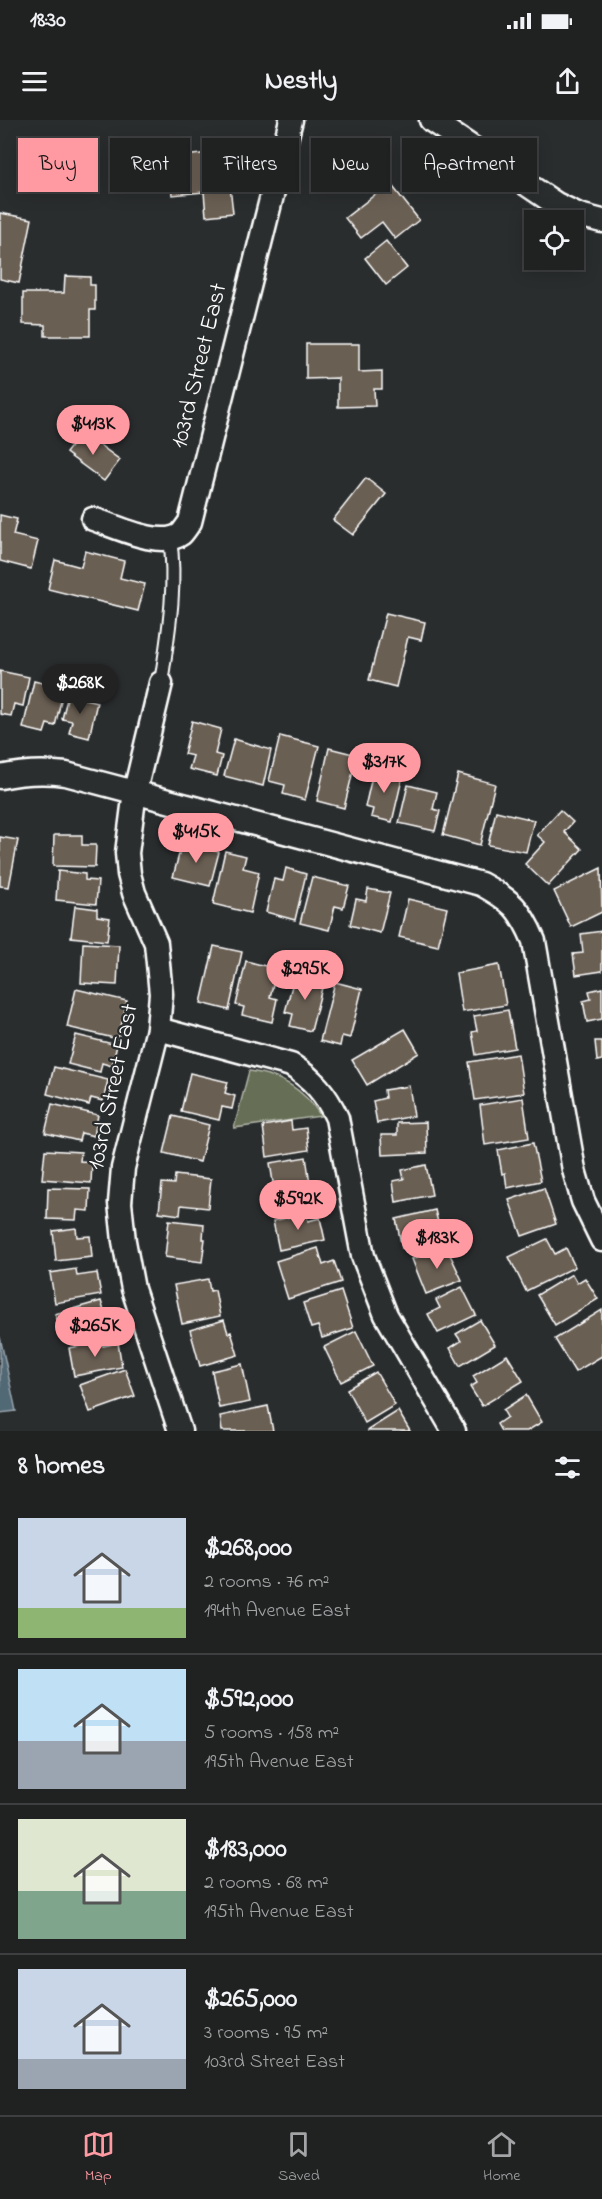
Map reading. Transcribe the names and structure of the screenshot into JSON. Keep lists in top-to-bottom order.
{
  "streets": {
    "street": ["103rd Street East"]
  },
  "page": {
    "status": "18:30",
    "header": "Nestly",
    "chip": [
      "Buy",
      "Rent",
      "Filters",
      "New",
      "Apartment"
    ],
    "price": [
      "$413K",
      "$268K",
      "$317K",
      "$415K",
      "$295K",
      "$592K",
      "$183K",
      "$265K"
    ],
    "heading": "8 homes",
    "list": [
      {
        "name": "$268,000",
        "note": "2 rooms · 76 m² · 194th Avenue East"
      },
      {
        "name": "$592,000",
        "note": "5 rooms · 158 m² · 195th Avenue East"
      },
      {
        "name": "$183,000",
        "note": "2 rooms · 68 m² · 195th Avenue East"
      },
      {
        "name": "$265,000",
        "note": "3 rooms · 95 m² · 103rd Street East"
      }
    ],
    "tabs": ["Map", "Saved", "Home"]
  }
}
